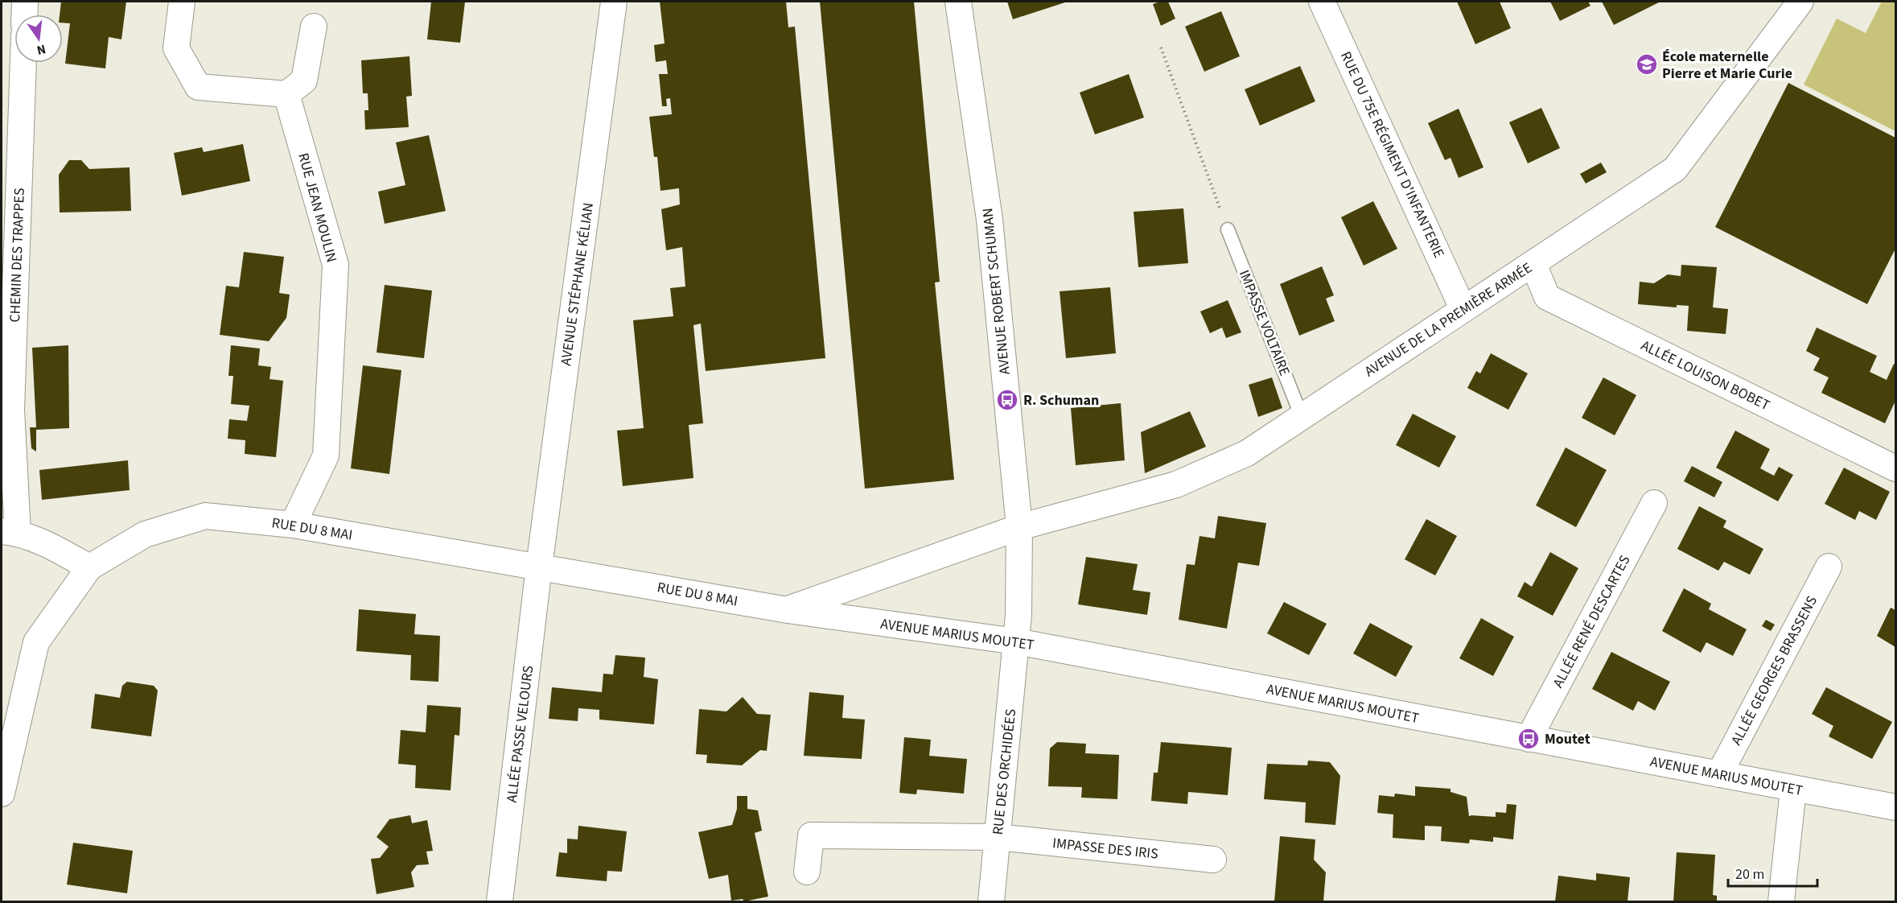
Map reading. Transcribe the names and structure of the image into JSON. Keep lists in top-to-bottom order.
{
  "streets": {
    "street": [
      "RUE DU 75E RÉGIMENT D'INFANTERIE",
      "RUE JEAN MOULIN",
      "CHEMIN DES TRAPPES",
      "AVENUE STÉPHANE KÉLIAN",
      "AVENUE ROBERT SCHUMAN",
      "AVENUE DE LA PREMIÈRE ARMÉE",
      "ALLÉE LOUISON BOBET",
      "RUE DU 8 MAI",
      "ALLÉE RENÉ DESCARTES",
      "AVENUE MARIUS MOUTET",
      "ALLÉE GEORGES BRASSENS",
      "ALLÉE PASSE VELOURS",
      "RUE DES ORCHIDÉES",
      "IMPASSE DES IRIS"
    ],
    "lane": ["IMPASSE VOLTAIRE"]
  },
  "crossings": [
    ["RUE DU 75E RÉGIMENT D'INFANTERIE", "AVENUE DE LA PREMIÈRE ARMÉE"],
    ["RUE JEAN MOULIN", "RUE DU 8 MAI"],
    ["AVENUE STÉPHANE KÉLIAN", "RUE DU 8 MAI"],
    ["AVENUE STÉPHANE KÉLIAN", "ALLÉE PASSE VELOURS"],
    ["AVENUE ROBERT SCHUMAN", "AVENUE DE LA PREMIÈRE ARMÉE"],
    ["AVENUE ROBERT SCHUMAN", "AVENUE MARIUS MOUTET"],
    ["AVENUE ROBERT SCHUMAN", "RUE DES ORCHIDÉES"],
    ["AVENUE DE LA PREMIÈRE ARMÉE", "IMPASSE VOLTAIRE"],
    ["AVENUE DE LA PREMIÈRE ARMÉE", "ALLÉE LOUISON BOBET"],
    ["AVENUE DE LA PREMIÈRE ARMÉE", "RUE DU 8 MAI"],
    ["AVENUE DE LA PREMIÈRE ARMÉE", "AVENUE MARIUS MOUTET"],
    ["RUE DU 8 MAI", "AVENUE MARIUS MOUTET"],
    ["RUE DU 8 MAI", "ALLÉE PASSE VELOURS"],
    ["ALLÉE RENÉ DESCARTES", "AVENUE MARIUS MOUTET"],
    ["AVENUE MARIUS MOUTET", "ALLÉE GEORGES BRASSENS"],
    ["AVENUE MARIUS MOUTET", "RUE DES ORCHIDÉES"],
    ["RUE DES ORCHIDÉES", "IMPASSE DES IRIS"]
  ],
  "places": {
    "school or university": ["École maternelle Pierre et Marie Curie"],
    "bus stop": ["R. Schuman", "Moutet"]
  },
  "scale_bar": "20 m",
  "north": "bottom"
}
